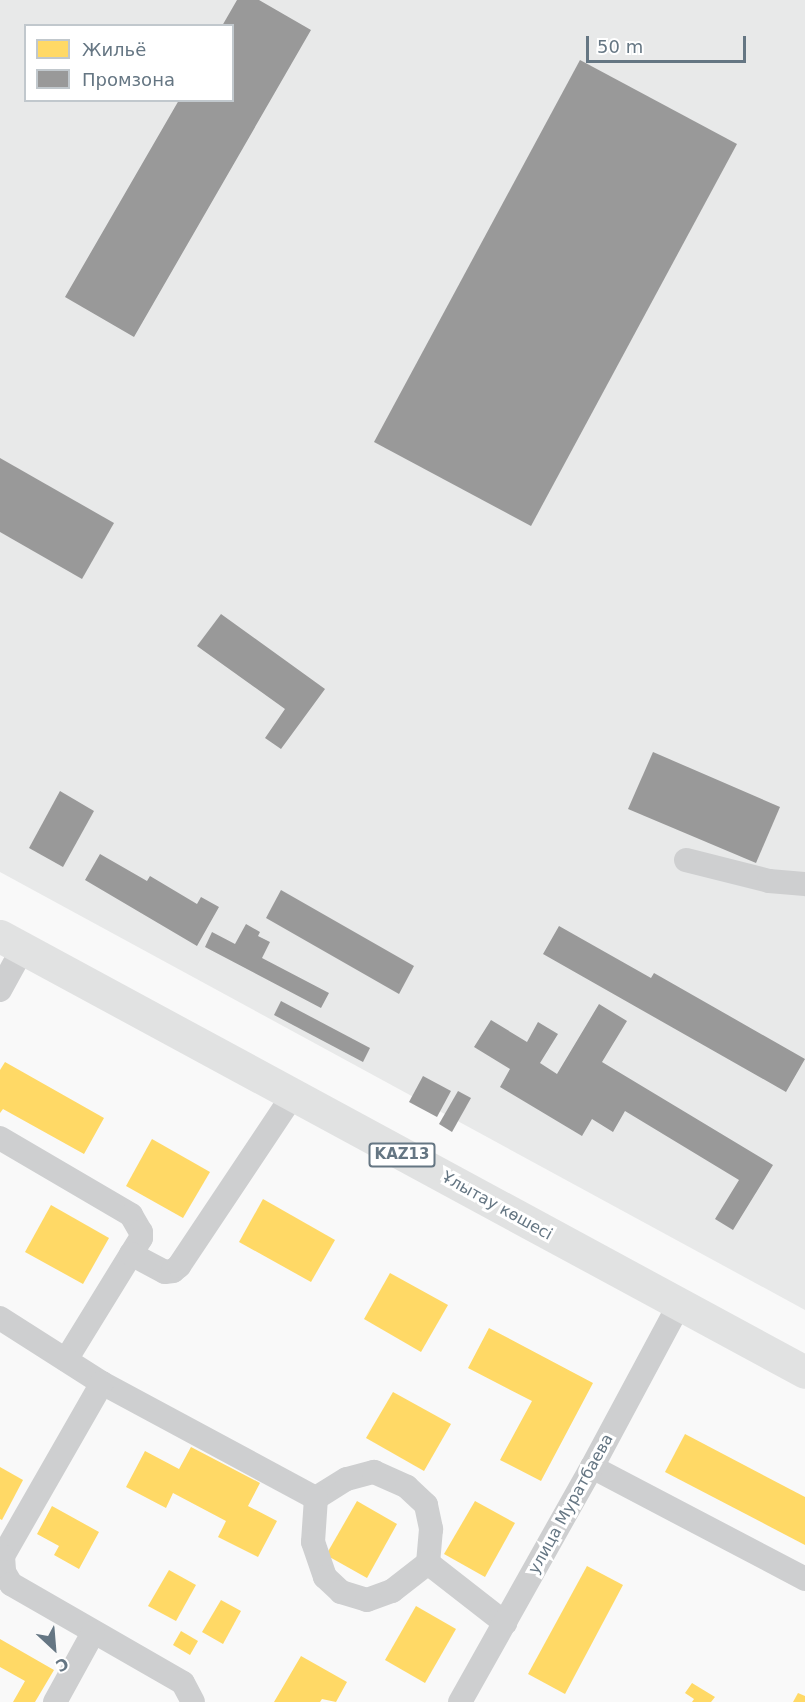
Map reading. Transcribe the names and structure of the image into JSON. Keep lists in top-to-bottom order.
{
  "streets": {
    "main road": ["KAZ13", "Ұлытау көшесі"],
    "street": ["улица Муратбаева"]
  },
  "crossings": [
    ["Ұлытау көшесі", "улица Муратбаева"]
  ],
  "legend": ["Жильё", "Промзона"],
  "scale_bar": "50 m",
  "north": "bottom right"
}
